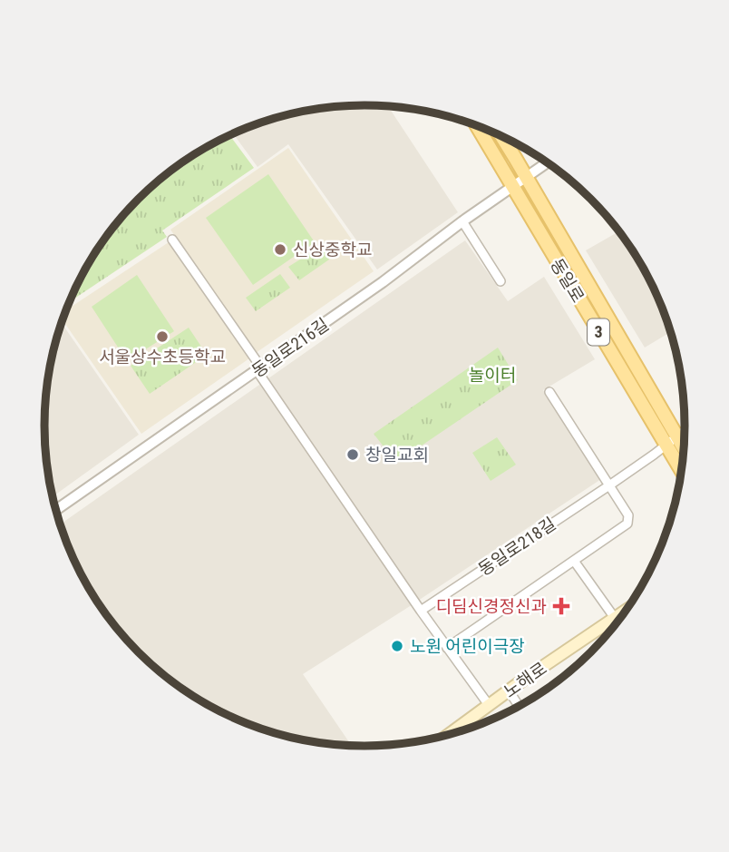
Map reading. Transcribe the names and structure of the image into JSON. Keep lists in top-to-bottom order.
{
  "streets": {
    "main road": ["동일로", "3", "노해로"],
    "street": ["동일로216길", "동일로218길"]
  },
  "crossings": [
    ["동일로", "동일로216길"],
    ["동일로", "동일로218길"]
  ],
  "parks": ["놀이터"],
  "places": {
    "other": [
      "신상중학교",
      "서울상수초등학교",
      "창일교회",
      "노원 어린이극장"
    ],
    "health": ["디딤신경정신과"]
  }
}
